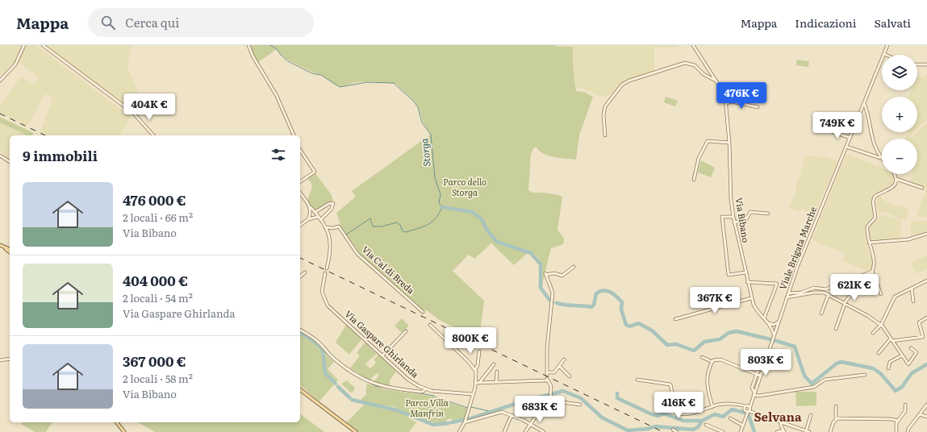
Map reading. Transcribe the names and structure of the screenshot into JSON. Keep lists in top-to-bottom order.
{
  "streets": {
    "street": [
      "Via Bibano",
      "Viale Brigata Marche",
      "Via Cal di Breda",
      "Via Gaspare Ghirlanda"
    ]
  },
  "crossings": [
    ["Via Bibano", "Viale Brigata Marche"]
  ],
  "districts": ["Selvana"],
  "water": ["Storga"],
  "parks": ["Parco dello Storga", "Parco Villa Manfrin"],
  "page": {
    "header": "Mappa",
    "search": "Cerca qui",
    "nav": ["Mappa", "Indicazioni", "Salvati"],
    "map_buttons": ["+", "−"],
    "price": [
      "476K €",
      "404K €",
      "749K €",
      "621K €",
      "367K €",
      "800K €",
      "803K €",
      "416K €",
      "683K €"
    ],
    "heading": "9 immobili",
    "list": [
      {
        "name": "476 000 €",
        "note": "2 locali · 66 m² · Via Bibano"
      },
      {
        "name": "404 000 €",
        "note": "2 locali · 54 m² · Via Gaspare Ghirlanda"
      },
      {
        "name": "367 000 €",
        "note": "2 locali · 58 m² · Via Bibano"
      }
    ]
  }
}
